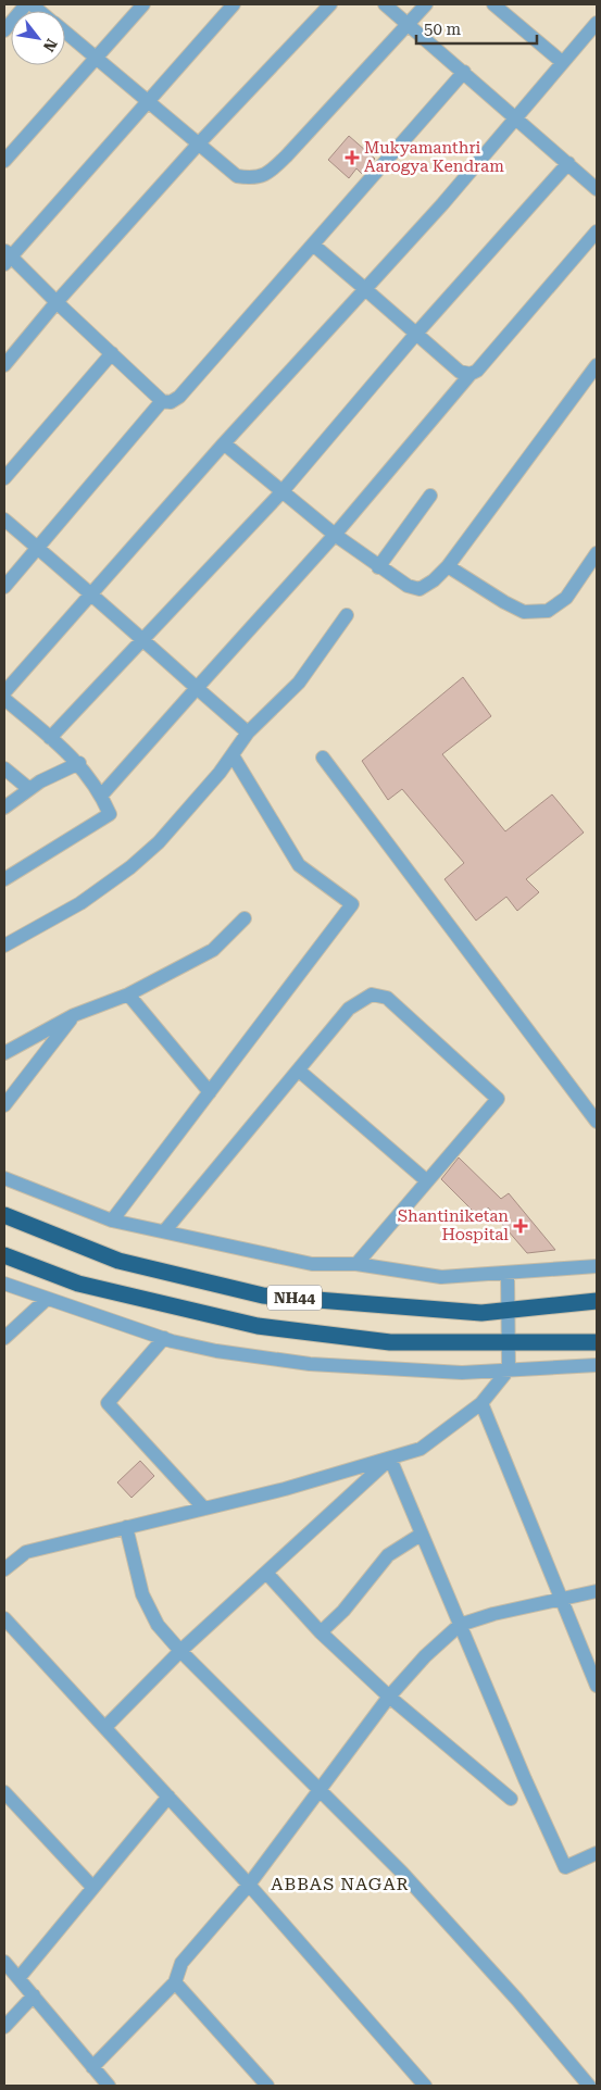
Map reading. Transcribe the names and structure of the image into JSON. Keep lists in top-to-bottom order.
{
  "streets": {
    "highway": ["NH44"]
  },
  "districts": ["ABBAS NAGAR"],
  "places": {
    "health": ["Mukyamanthri Aarogya Kendram", "Shantiniketan Hospital"]
  },
  "scale_bar": "50 m",
  "north": "bottom right"
}
